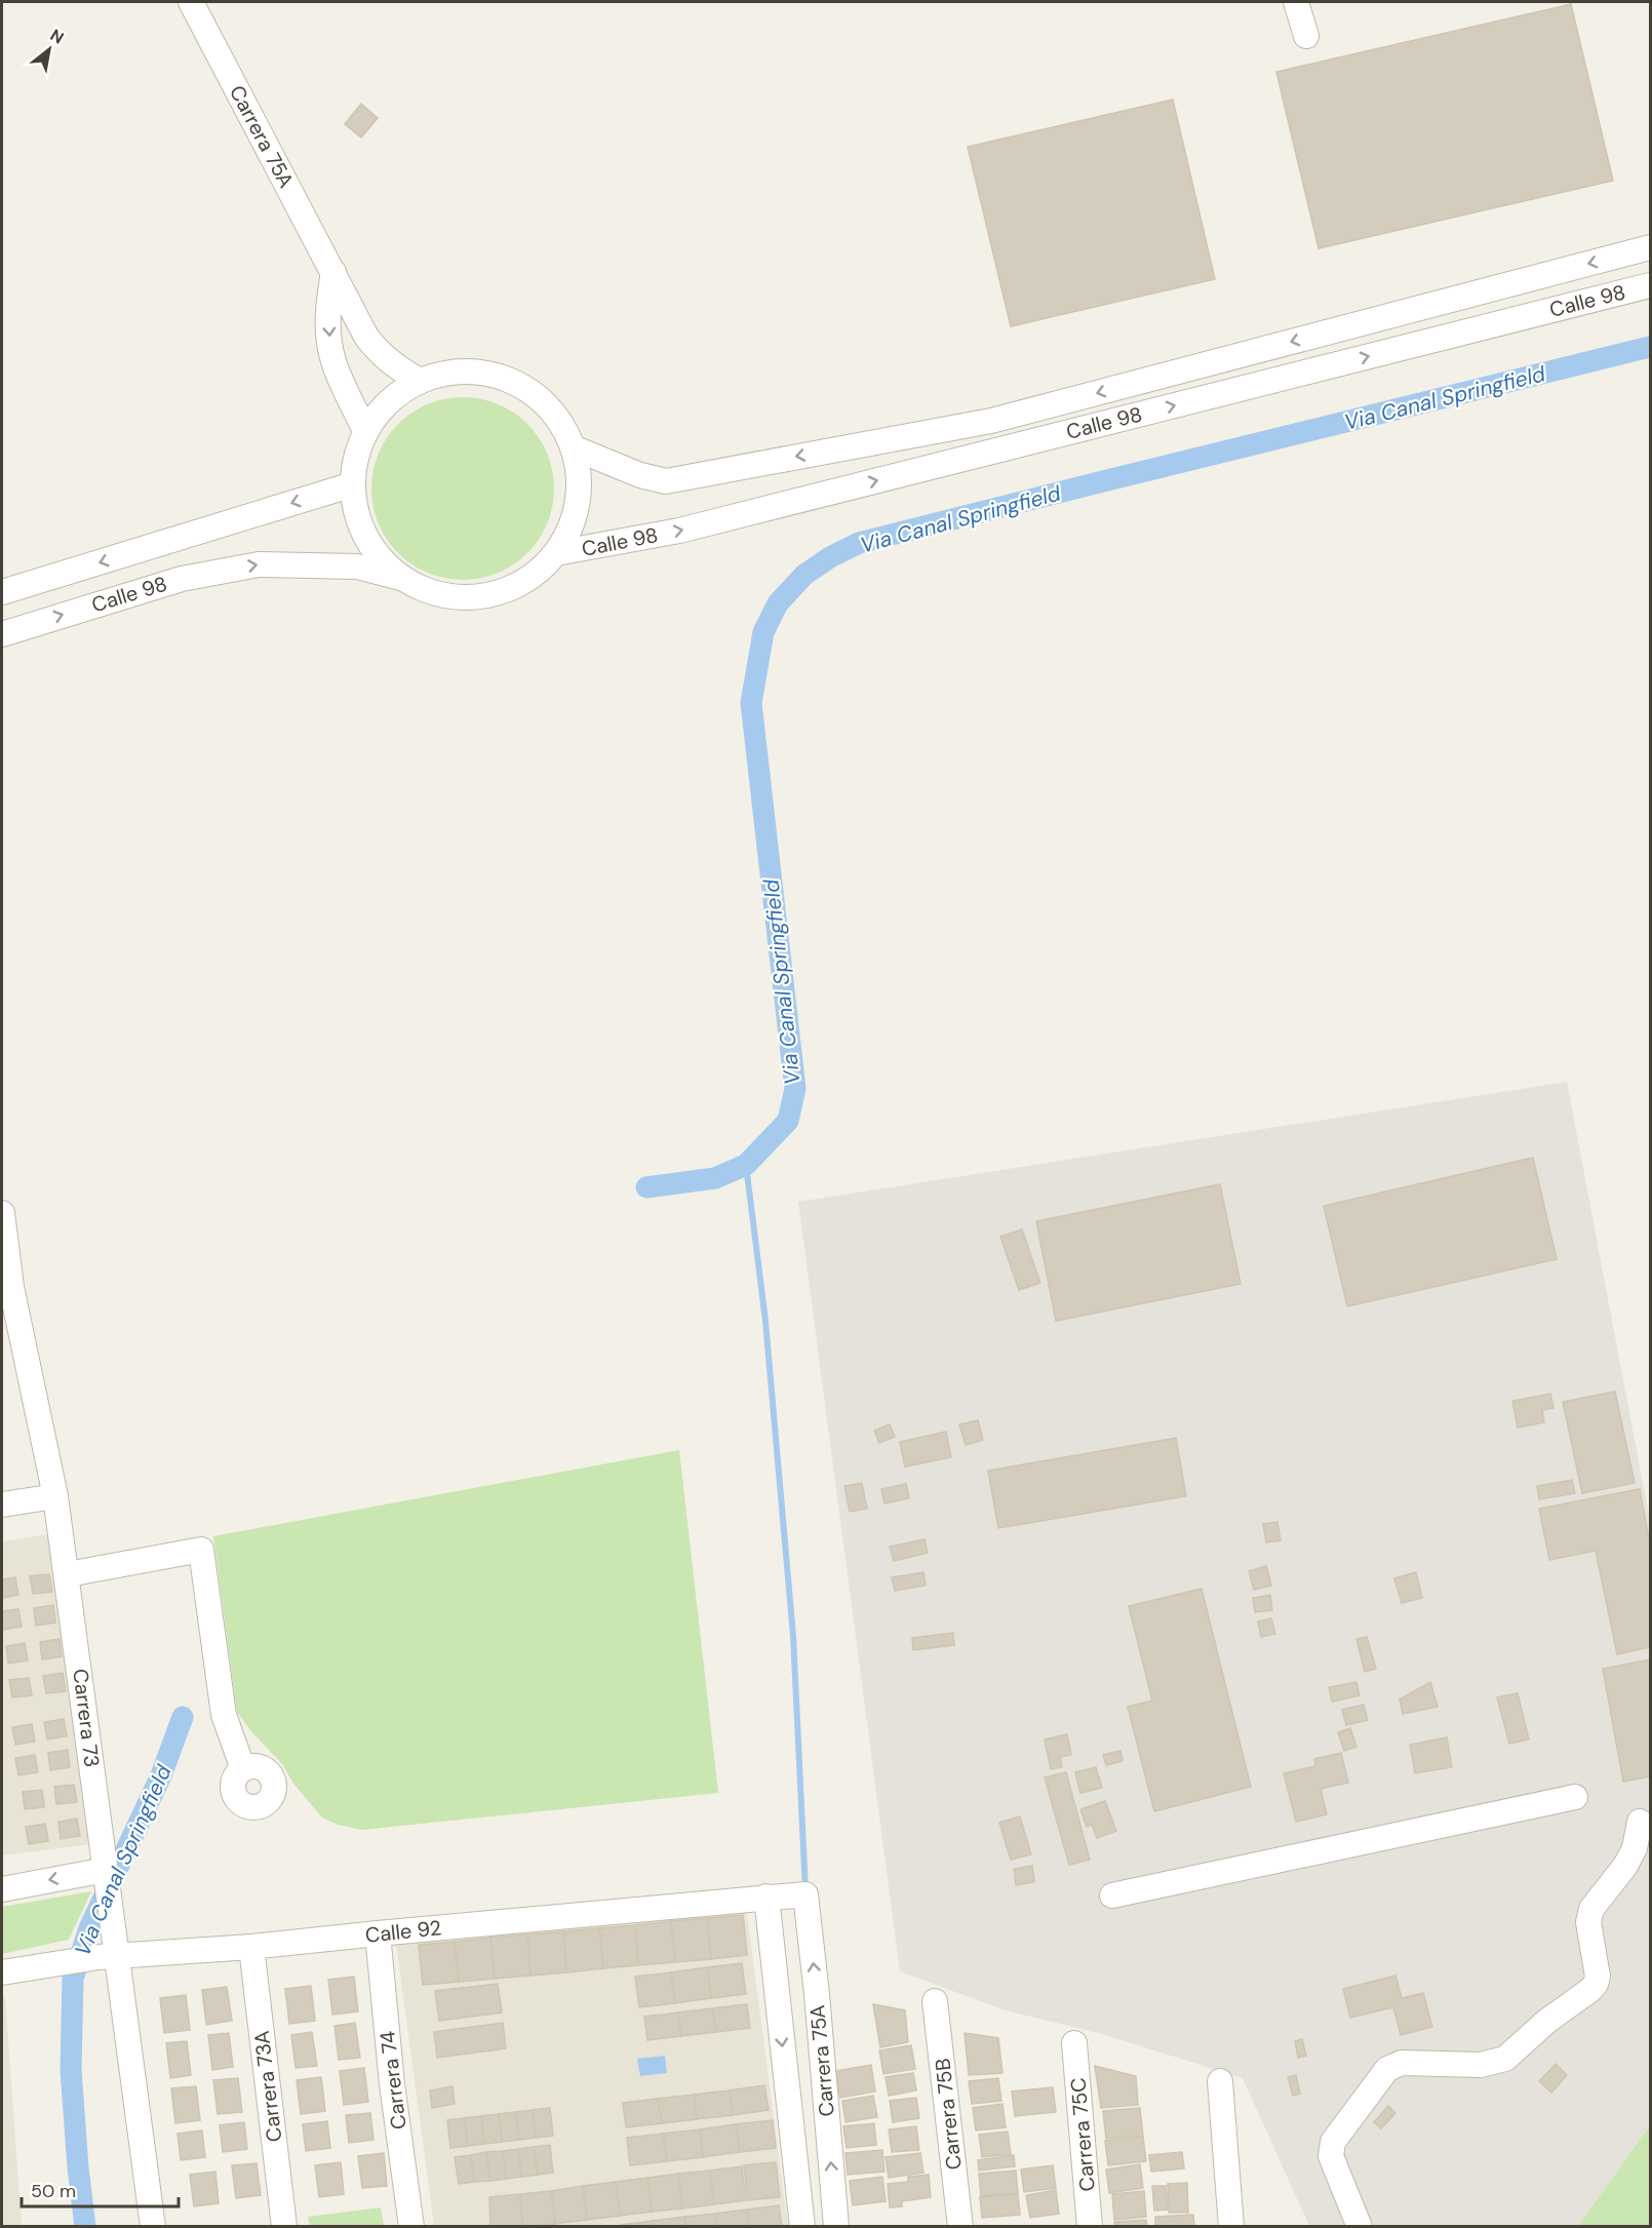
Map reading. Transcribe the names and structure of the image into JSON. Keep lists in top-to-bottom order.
{
  "streets": {
    "street": [
      "Carrera 75A",
      "Calle 98",
      "Carrera 73",
      "Calle 92",
      "Carrera 74",
      "Carrera 73A",
      "Carrera 75B",
      "Carrera 75C"
    ]
  },
  "crossings": [
    ["Carrera 75A", "Calle 92"],
    ["Carrera 73", "Calle 92"],
    ["Calle 92", "Carrera 74"],
    ["Calle 92", "Carrera 73A"]
  ],
  "water": ["Via Canal Springfield"],
  "scale_bar": "50 m",
  "north": "top right"
}
